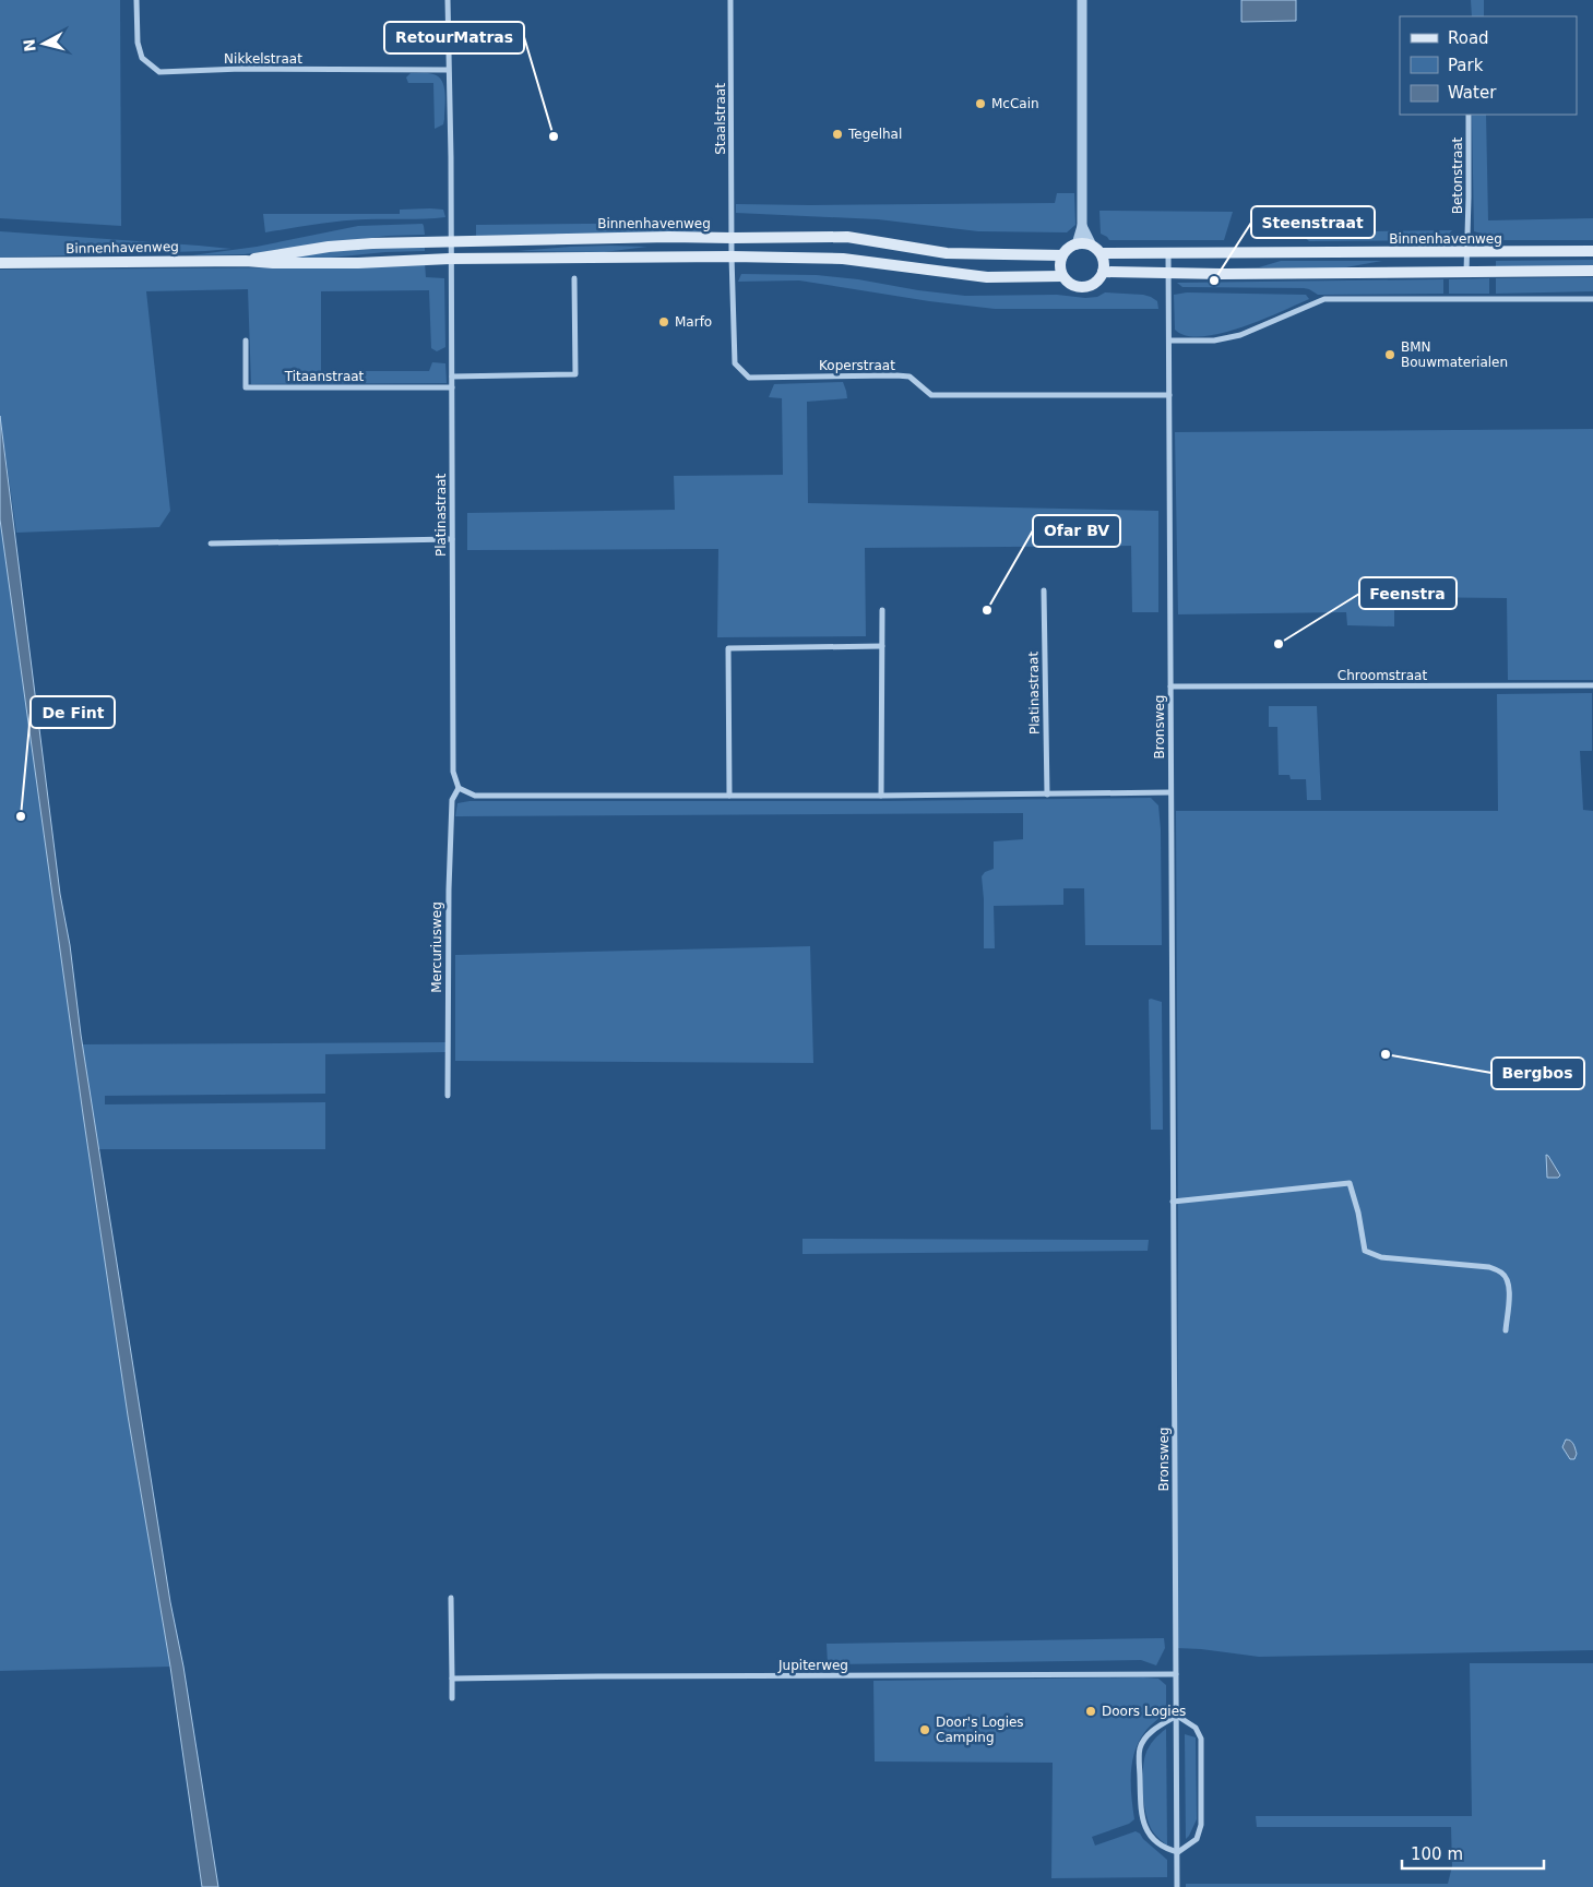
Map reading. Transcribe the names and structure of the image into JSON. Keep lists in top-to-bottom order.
{
  "streets": {
    "main road": ["Binnenhavenweg"],
    "street": [
      "Nikkelstraat",
      "Staalstraat",
      "Betonstraat",
      "Koperstraat",
      "Titaanstraat",
      "Platinastraat",
      "Chroomstraat",
      "Bronsweg",
      "Mercuriusweg",
      "Jupiterweg"
    ]
  },
  "crossings": [
    ["Staalstraat", "Binnenhavenweg"],
    ["Staalstraat", "Koperstraat"],
    ["Betonstraat", "Binnenhavenweg"],
    ["Binnenhavenweg", "Koperstraat"],
    ["Binnenhavenweg", "Platinastraat"],
    ["Binnenhavenweg", "Bronsweg"],
    ["Koperstraat", "Bronsweg"],
    ["Titaanstraat", "Platinastraat"],
    ["Platinastraat", "Mercuriusweg"],
    ["Chroomstraat", "Bronsweg"],
    ["Bronsweg", "Jupiterweg"]
  ],
  "places": [
    "McCain",
    "Tegelhal",
    "RetourMatras",
    "Steenstraat",
    "Marfo",
    "BMN Bouwmaterialen",
    "Ofar BV",
    "Feenstra",
    "De Fint",
    "Bergbos",
    "Doors Logies",
    "Door's Logies Camping"
  ],
  "legend": ["Road", "Park", "Water"],
  "scale_bar": "100 m",
  "north": "left"
}
